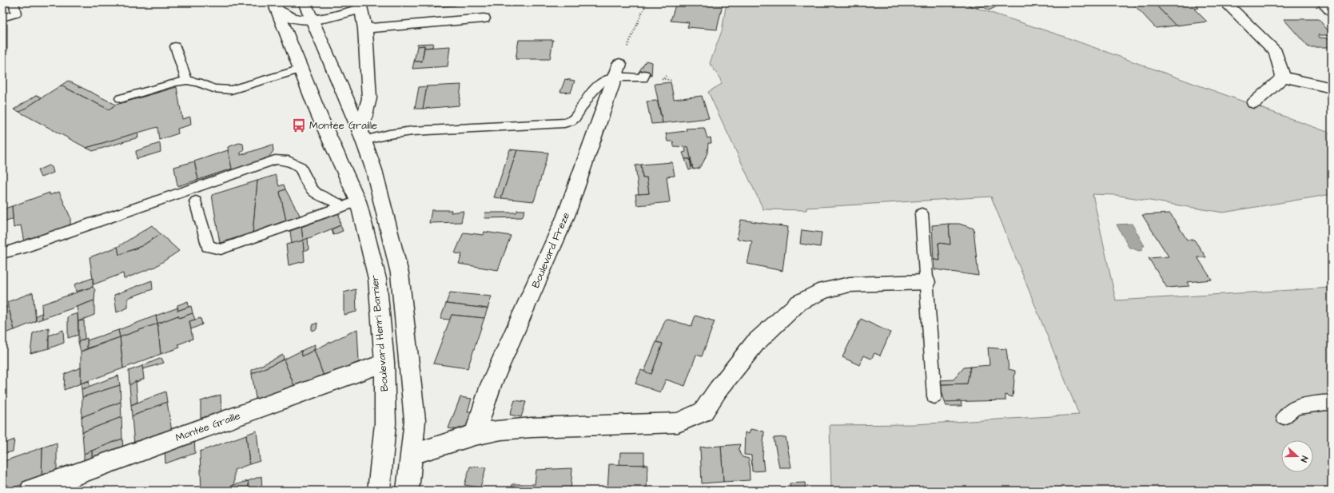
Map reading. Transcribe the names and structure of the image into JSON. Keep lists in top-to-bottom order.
{
  "streets": {
    "street": ["Boulevard Freze", "Boulevard Henri Barnier", "Montée Graille"]
  },
  "crossings": [
    ["Boulevard Henri Barnier", "Montée Graille"]
  ],
  "places": {
    "bus stop": ["Montée Graille"]
  },
  "north": "right"
}
